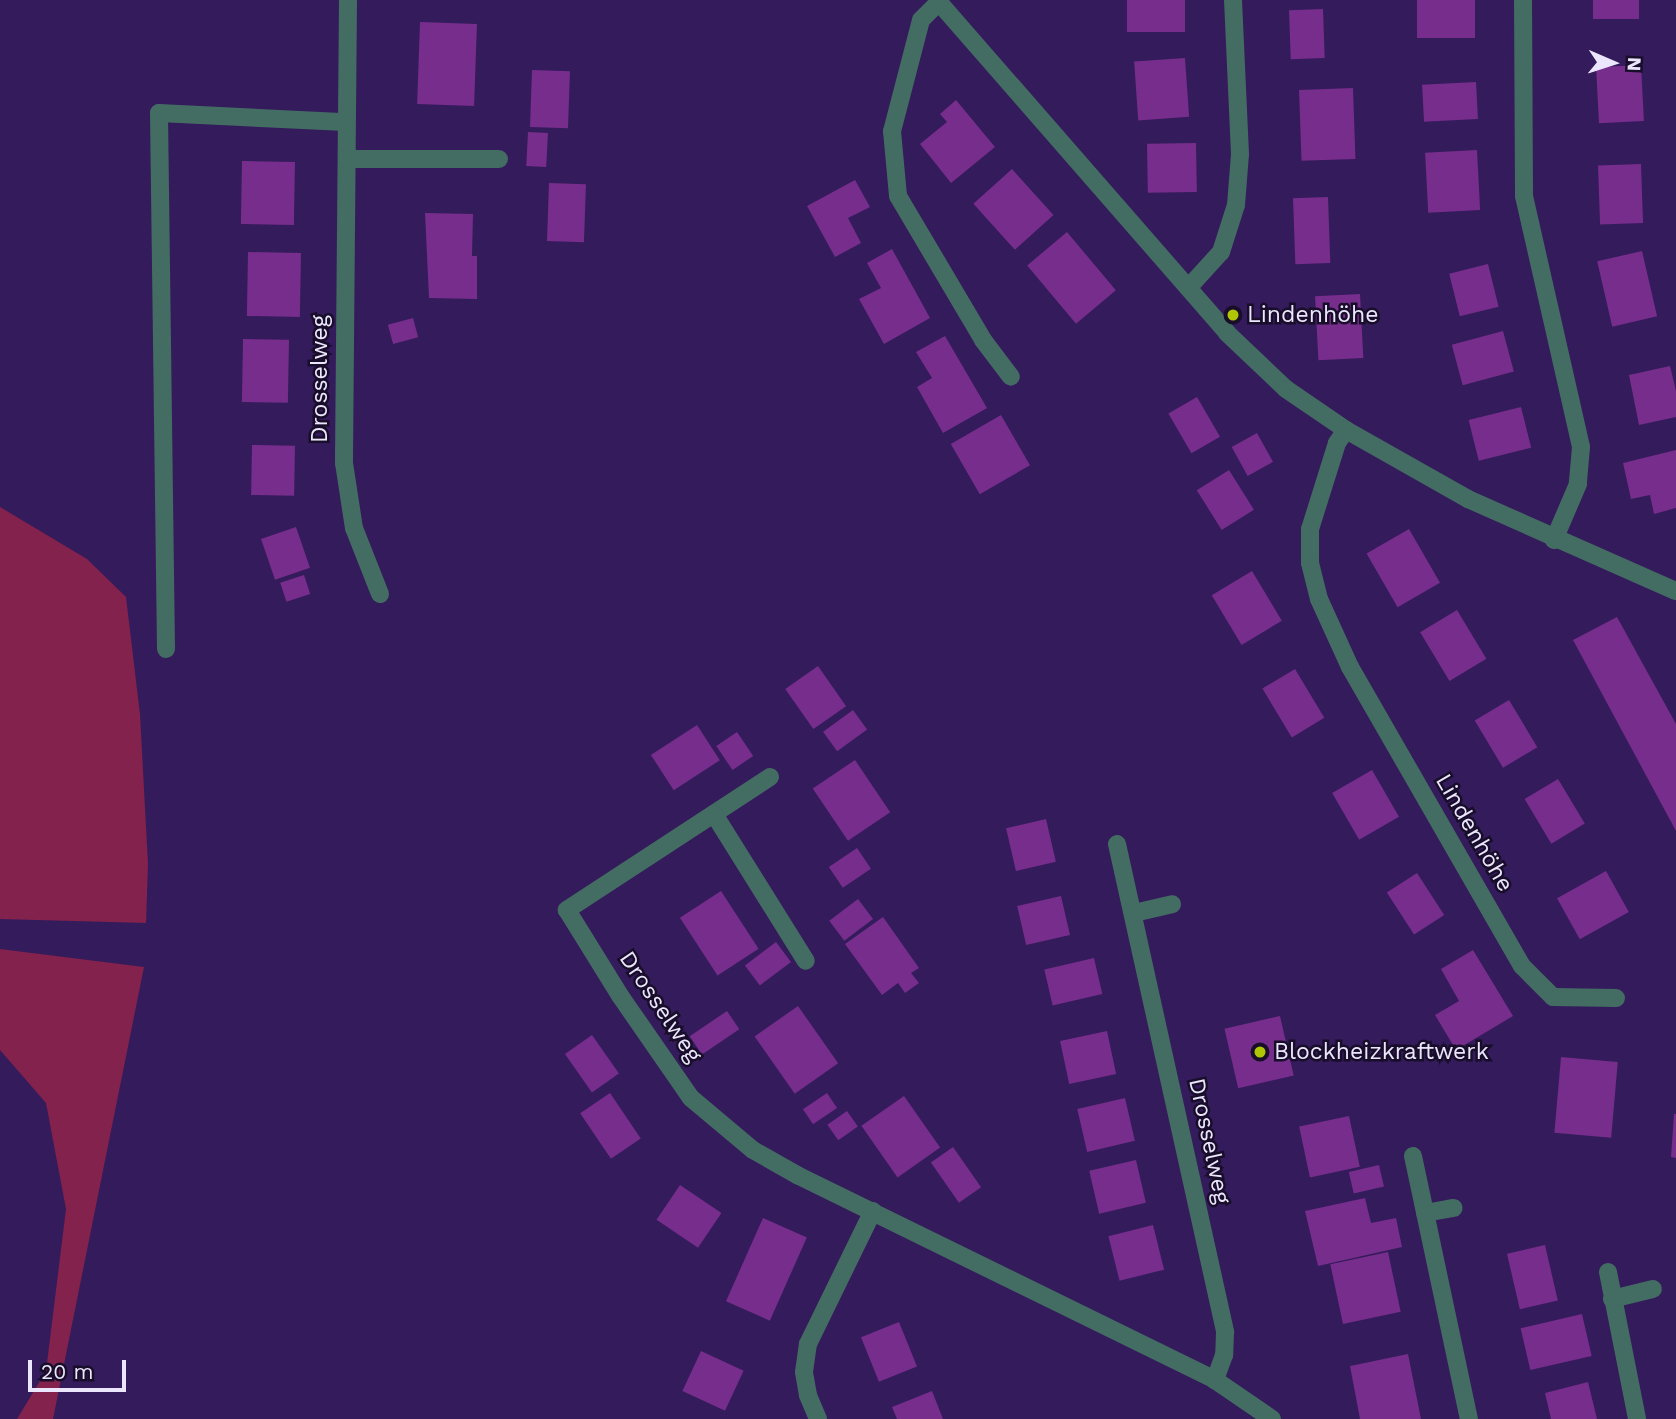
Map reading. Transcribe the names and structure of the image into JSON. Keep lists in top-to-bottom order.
{
  "streets": {
    "street": ["Drosselweg", "Lindenhöhe"]
  },
  "places": ["Lindenhöhe", "Blockheizkraftwerk"],
  "scale_bar": "20 m",
  "north": "right"
}
